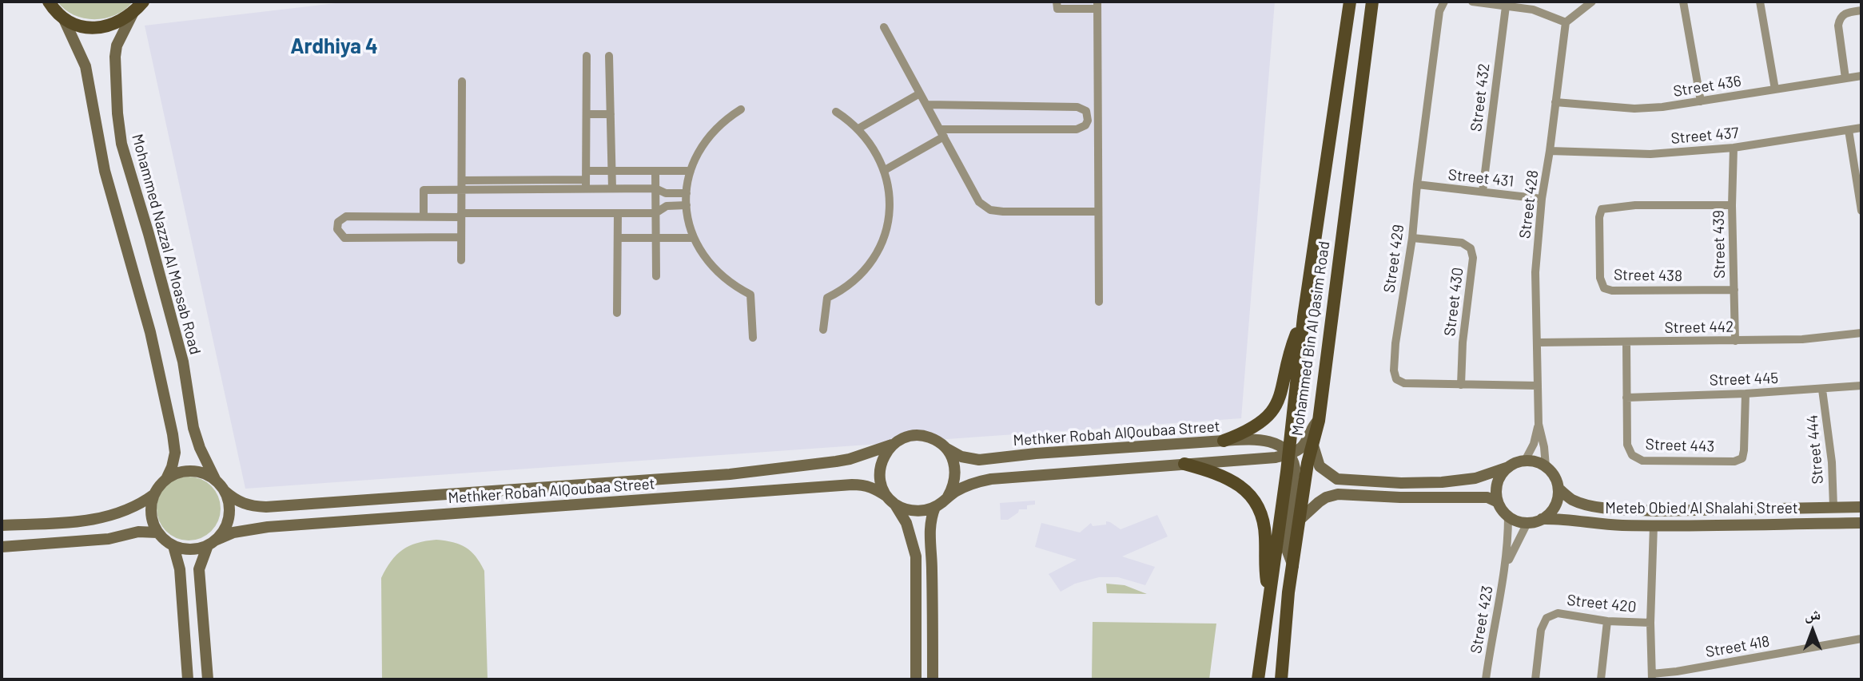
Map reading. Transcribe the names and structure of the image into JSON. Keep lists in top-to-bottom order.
{
  "streets": {
    "main road": ["Mohammed Bin Al Qasim Road"],
    "street": [
      "Street 436",
      "Street 432",
      "Street 437",
      "Street 431",
      "Street 428",
      "Mohammed Nazzal Al Moasab Road",
      "Street 439",
      "Street 429",
      "Street 438",
      "Street 430",
      "Street 442",
      "Street 445",
      "Methker Robah AlQoubaa Street",
      "Street 443",
      "Street 444",
      "Meteb Obied Al Shalahi Street",
      "Street 420",
      "Street 423",
      "Street 418"
    ]
  },
  "crossings": [
    ["Street 436", "Street 428"],
    ["Street 432", "Street 431"],
    ["Street 437", "Street 428"],
    ["Street 437", "Street 439"],
    ["Street 431", "Street 428"],
    ["Street 431", "Street 429"],
    ["Street 428", "Street 429"],
    ["Street 428", "Street 442"],
    ["Street 428", "Meteb Obied Al Shalahi Street"],
    ["Street 428", "Street 423"],
    ["Mohammed Nazzal Al Moasab Road", "Methker Robah AlQoubaa Street"],
    ["Street 439", "Street 438"],
    ["Street 439", "Street 442"],
    ["Street 429", "Street 430"],
    ["Street 442", "Street 443"],
    ["Mohammed Bin Al Qasim Road", "Methker Robah AlQoubaa Street"],
    ["Street 445", "Street 443"],
    ["Street 445", "Street 444"],
    ["Street 444", "Meteb Obied Al Shalahi Street"],
    ["Meteb Obied Al Shalahi Street", "Street 423"]
  ],
  "districts": ["Ardhiya 4"],
  "north": "top"
}
